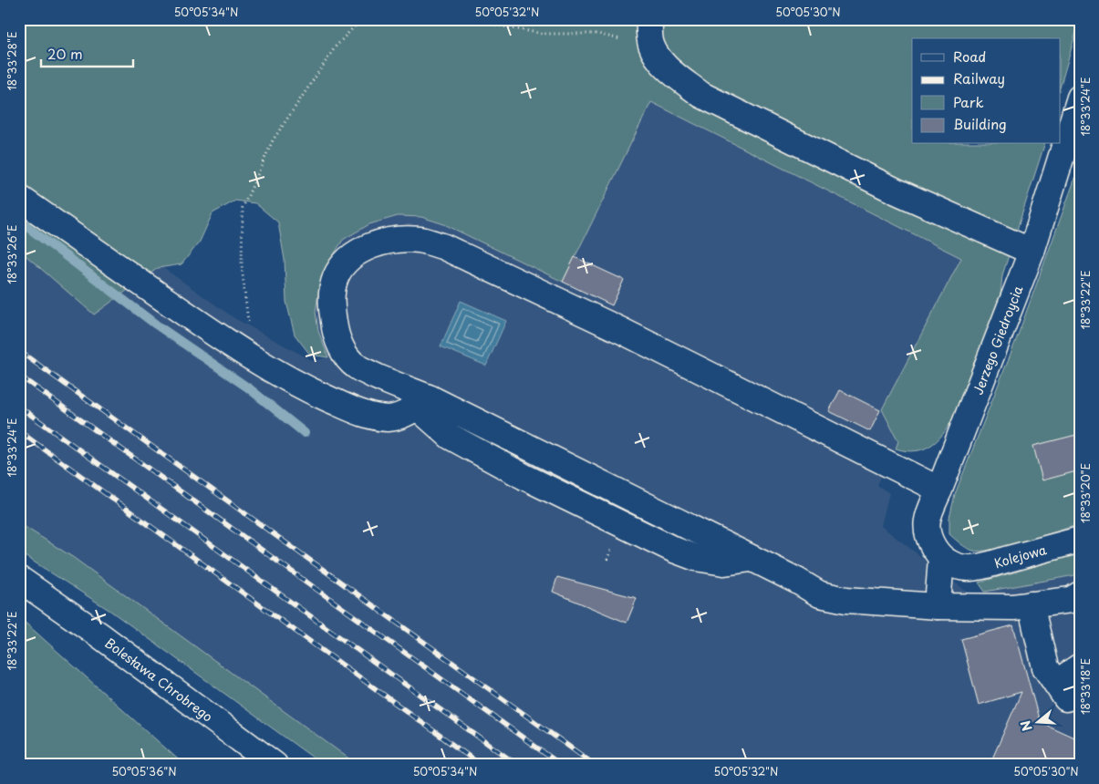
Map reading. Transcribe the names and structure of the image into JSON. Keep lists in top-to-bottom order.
{
  "streets": {
    "street": ["Jerzego Giedroycia", "Kolejowa", "Bolesława Chrobrego"]
  },
  "crossings": [
    ["Jerzego Giedroycia", "Kolejowa"]
  ],
  "legend": [
    "Road",
    "Railway",
    "Park",
    "Building"
  ],
  "scale_bar": "20 m",
  "north": "left",
  "coordinates": [
    "50°05'34\"N",
    "50°05'32\"N",
    "50°05'30\"N",
    "18°33'28\"E",
    "18°33'24\"E",
    "18°33'26\"E",
    "18°33'22\"E",
    "18°33'20\"E",
    "18°33'18\"E",
    "50°05'36\"N"
  ]
}
